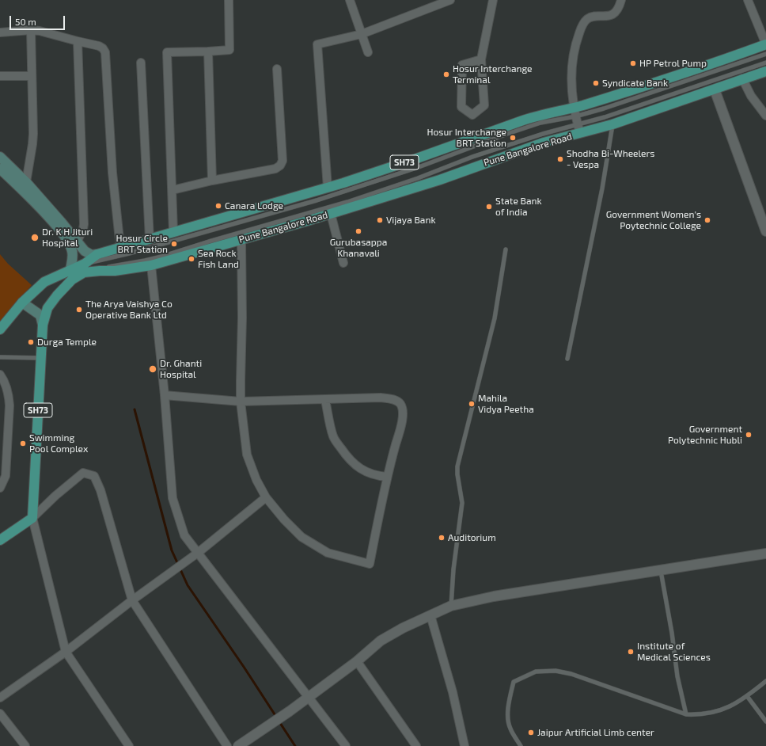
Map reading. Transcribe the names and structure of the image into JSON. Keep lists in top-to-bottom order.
{
  "streets": {
    "main road": ["Pune Bangalore Road", "SH73"]
  },
  "crossings": [
    ["Pune Bangalore Road", "SH73"]
  ],
  "places": [
    "HP Petrol Pump",
    "Hosur Interchange Terminal",
    "Syndicate Bank",
    "Hosur Interchange BRT Station",
    "Shodha Bi-Wheelers - Vespa",
    "Canara Lodge",
    "State Bank of India",
    "Vijaya Bank",
    "Government Women's Poytechnic College",
    "Gurubasappa Khanavali",
    "Dr. K H Jituri Hospital",
    "Hosur Circle BRT Station",
    "Sea Rock Fish Land",
    "The Arya Vaishya Co Operative Bank Ltd",
    "Durga Temple",
    "Dr. Ghanti Hospital",
    "Mahila Vidya Peetha",
    "Government Polytechnic Hubli",
    "Swimming Pool Complex",
    "Auditorium",
    "Institute of Medical Sciences",
    "Jaipur Artificial Limb center"
  ],
  "scale_bar": "50 m"
}
